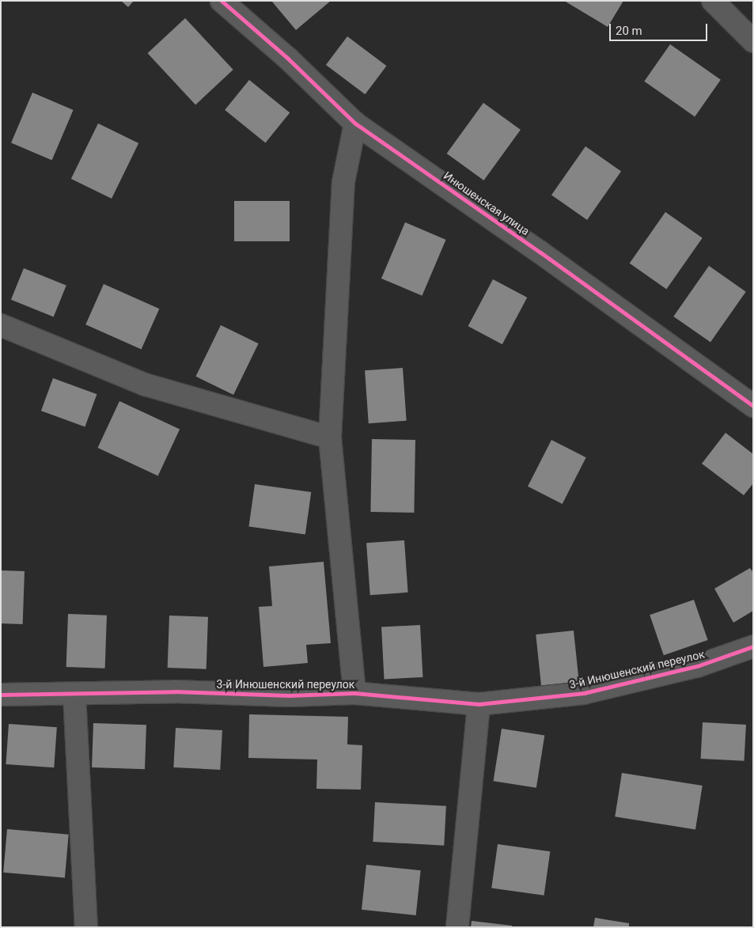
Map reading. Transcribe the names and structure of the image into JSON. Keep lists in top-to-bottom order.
{
  "streets": {
    "street": ["Инюшенская улица", "3-й Инюшенский переулок"]
  },
  "scale_bar": "20 m"
}
